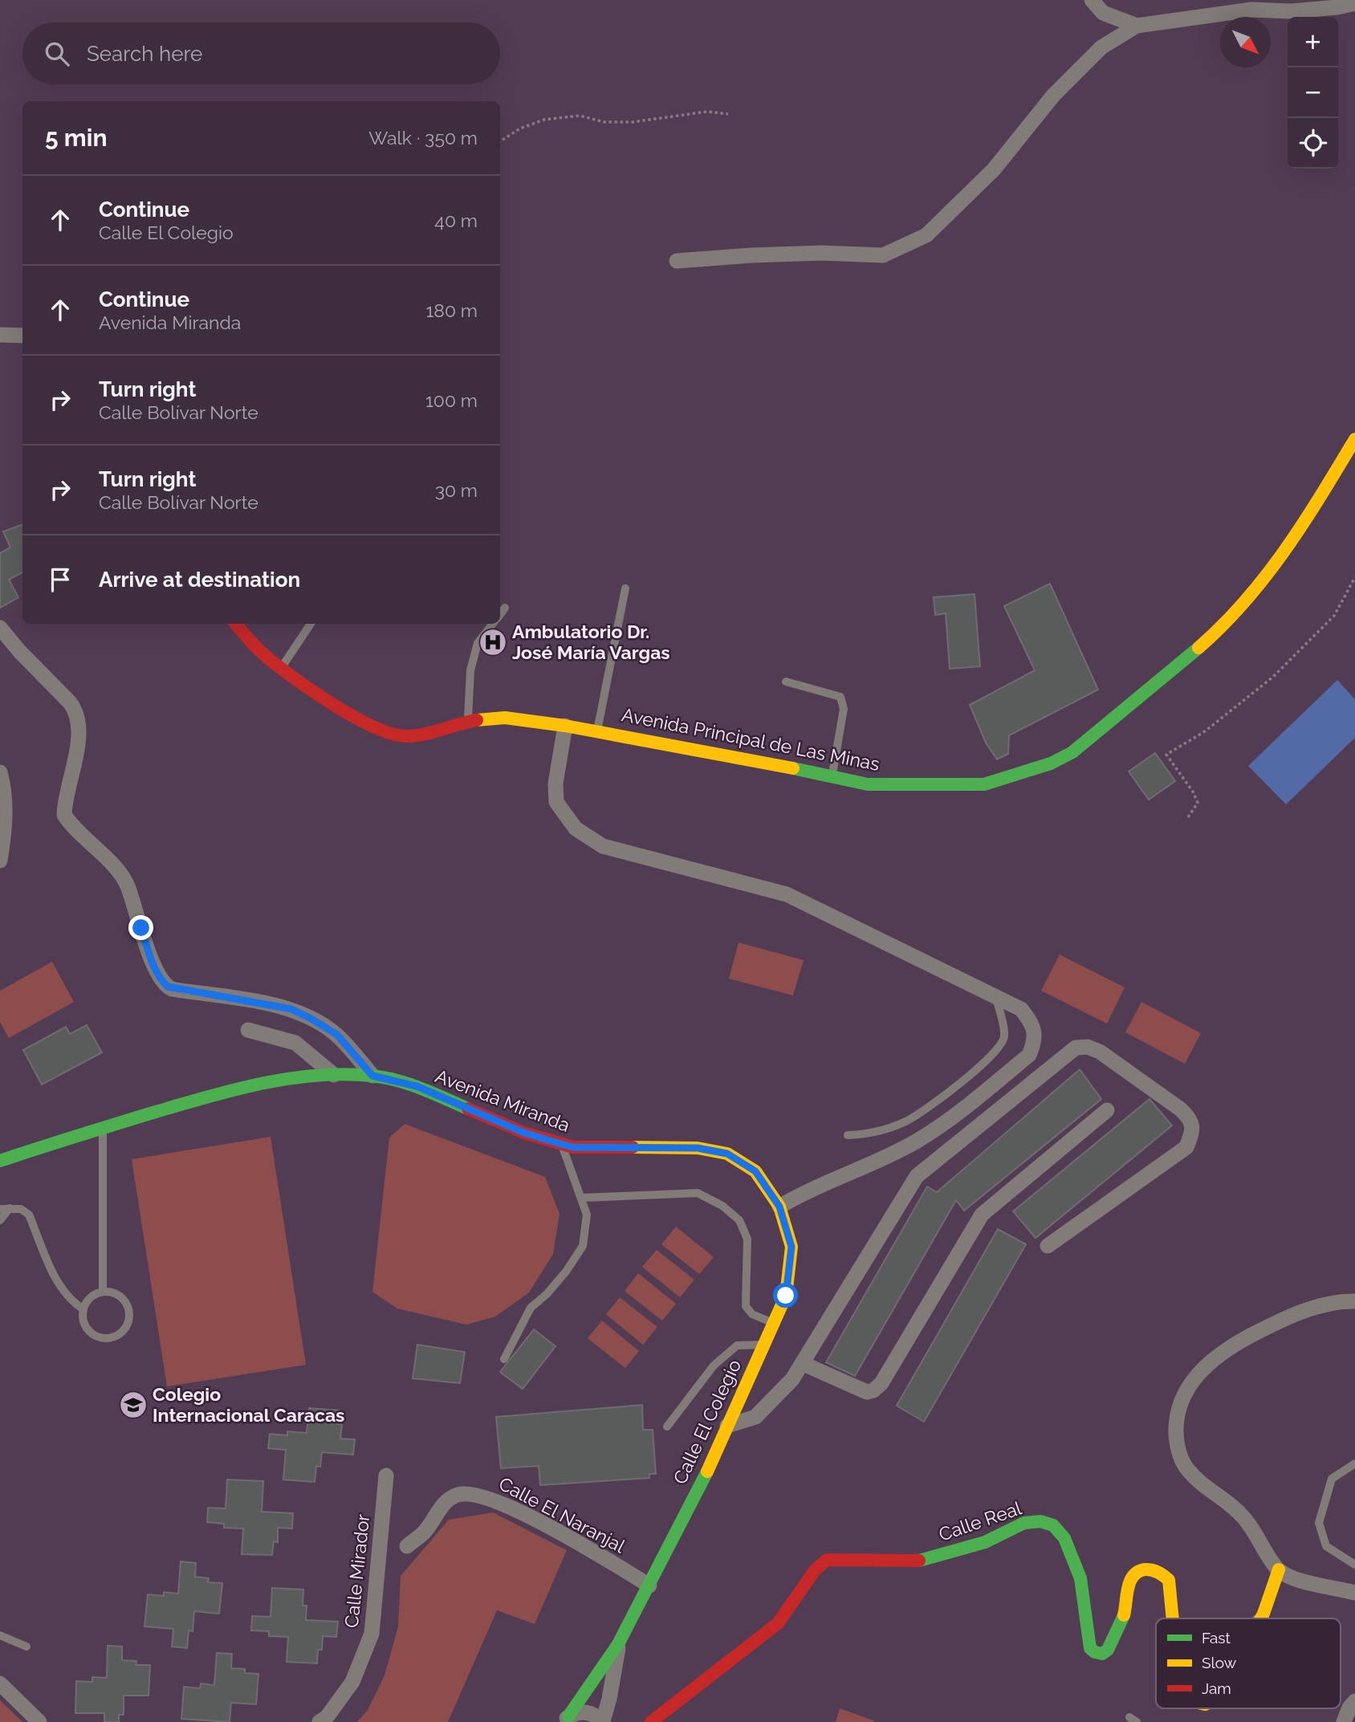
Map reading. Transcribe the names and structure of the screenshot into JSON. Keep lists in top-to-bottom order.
{
  "streets": {
    "street": [
      "Avenida Principal de Las Minas",
      "Avenida Miranda",
      "Calle El Colegio",
      "Calle El Naranjal",
      "Calle Real",
      "Calle Mirador"
    ]
  },
  "crossings": [
    ["Avenida Miranda", "Calle El Colegio"],
    ["Calle El Colegio", "Calle El Naranjal"]
  ],
  "places": {
    "hospital": ["Ambulatorio Dr. José María Vargas"],
    "school or university": ["Colegio Internacional Caracas"]
  },
  "legend": ["Fast", "Slow", "Jam"],
  "north": "bottom right",
  "page": {
    "map_buttons": ["+", "−"],
    "search": "Search here",
    "heading": ["5 min", "Walk · 350 m"],
    "list": [
      ["Continue", "Calle El Colegio", "40 m"],
      ["Continue", "Avenida Miranda", "180 m"],
      ["Turn right", "Calle Bolívar Norte", "100 m"],
      ["Turn right", "Calle Bolívar Norte", "30 m"],
      "Arrive at destination"
    ]
  }
}
